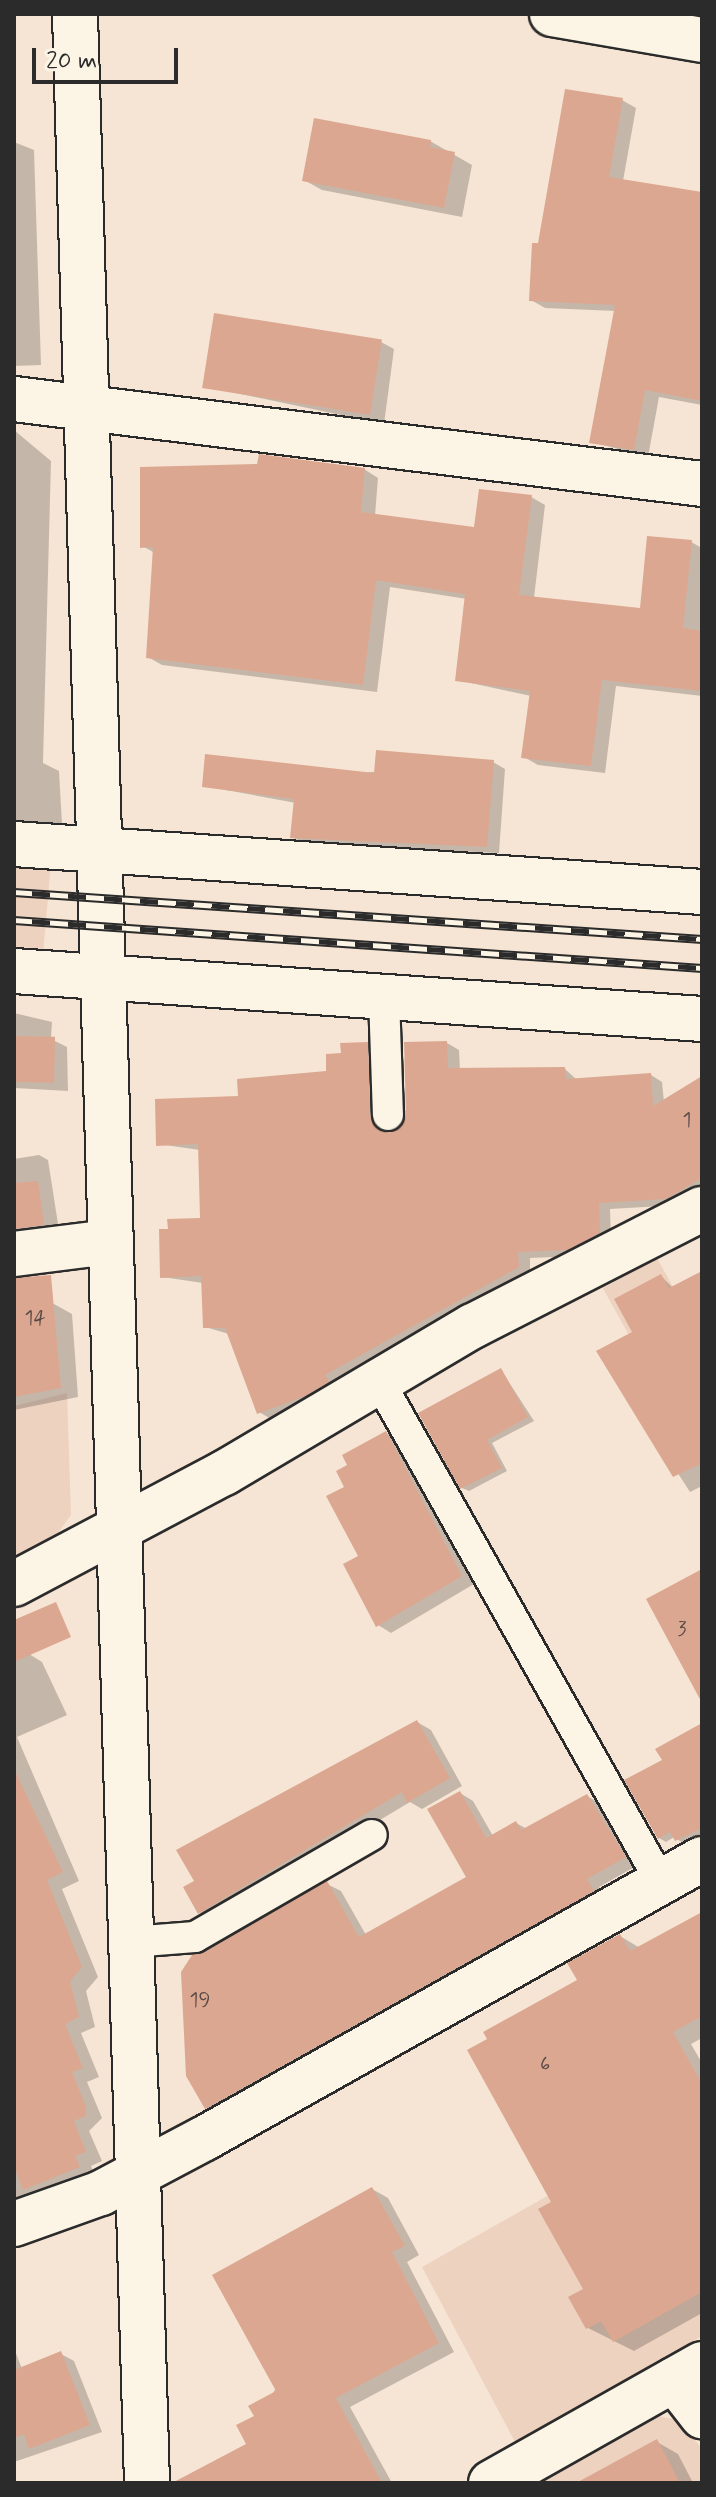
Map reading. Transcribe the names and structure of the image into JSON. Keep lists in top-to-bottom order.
{
  "house_numbers": [
    "1",
    "14",
    "3",
    "19",
    "6"
  ],
  "scale_bar": "20 m"
}
